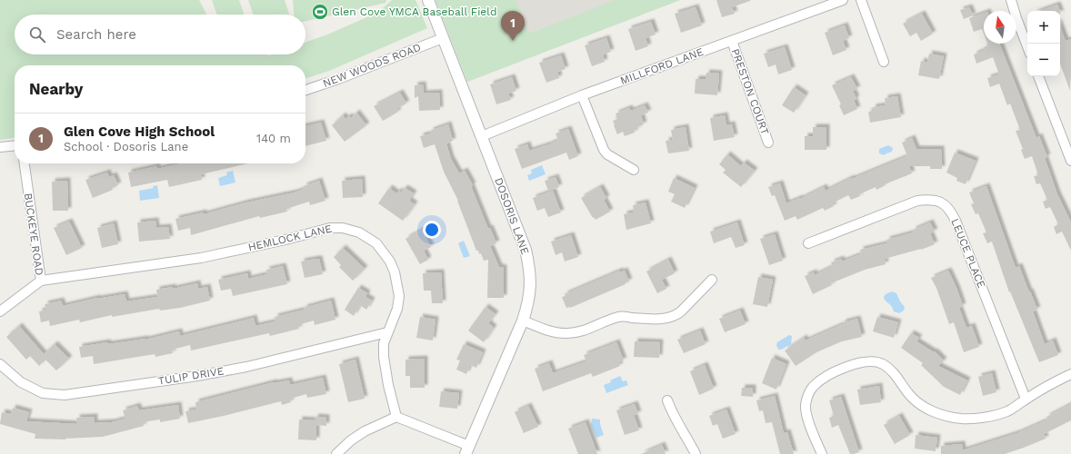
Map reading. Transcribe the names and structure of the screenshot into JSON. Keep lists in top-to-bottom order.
{
  "streets": {
    "street": [
      "NEW WOODS ROAD",
      "MILLFORD LANE",
      "PRESTON COURT",
      "DOSORIS LANE",
      "BUCKEYE ROAD",
      "HEMLOCK LANE",
      "LEUCE PLACE",
      "TULIP DRIVE"
    ]
  },
  "crossings": [
    ["NEW WOODS ROAD", "DOSORIS LANE"],
    ["MILLFORD LANE", "PRESTON COURT"],
    ["MILLFORD LANE", "DOSORIS LANE"],
    ["BUCKEYE ROAD", "HEMLOCK LANE"],
    ["HEMLOCK LANE", "TULIP DRIVE"]
  ],
  "places": {
    "sports": ["Glen Cove YMCA Baseball Field"]
  },
  "north": "top",
  "page": {
    "map_buttons": ["+", "−"],
    "pins": "1",
    "search": "Search here",
    "heading": "Nearby",
    "list": [
      {
        "mark": "1",
        "name": "Glen Cove High School",
        "note": "School · Dosoris Lane",
        "value": "140 m"
      }
    ]
  }
}
